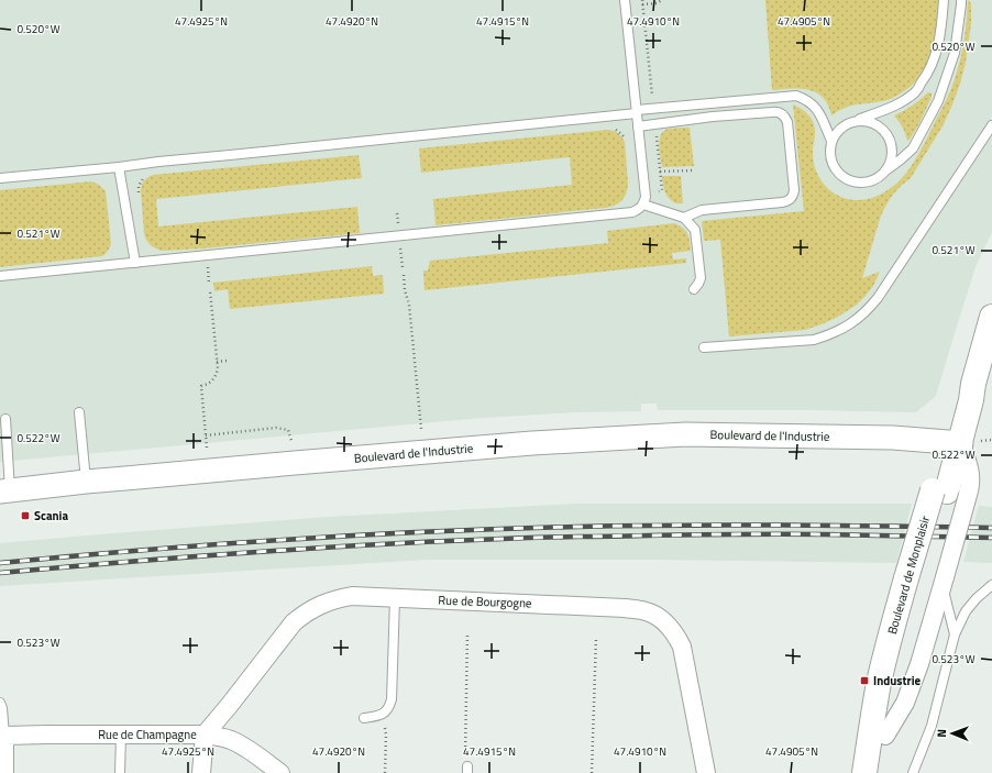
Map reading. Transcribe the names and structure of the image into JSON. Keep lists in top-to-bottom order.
{
  "streets": {
    "main road": ["Boulevard de Monplaisir"],
    "street": ["Boulevard de l'Industrie", "Rue de Bourgogne", "Rue de Champagne"]
  },
  "crossings": [
    ["Boulevard de l'Industrie", "Boulevard de Monplaisir"],
    ["Rue de Bourgogne", "Rue de Champagne"]
  ],
  "places": {
    "transit": ["Scania", "Industrie"]
  },
  "north": "left",
  "coordinates": [
    "47.4925°N",
    "47.4920°N",
    "47.4915°N",
    "47.4910°N",
    "47.4905°N",
    "0.520°W",
    "0.521°W",
    "0.522°W",
    "0.523°W"
  ]
}
